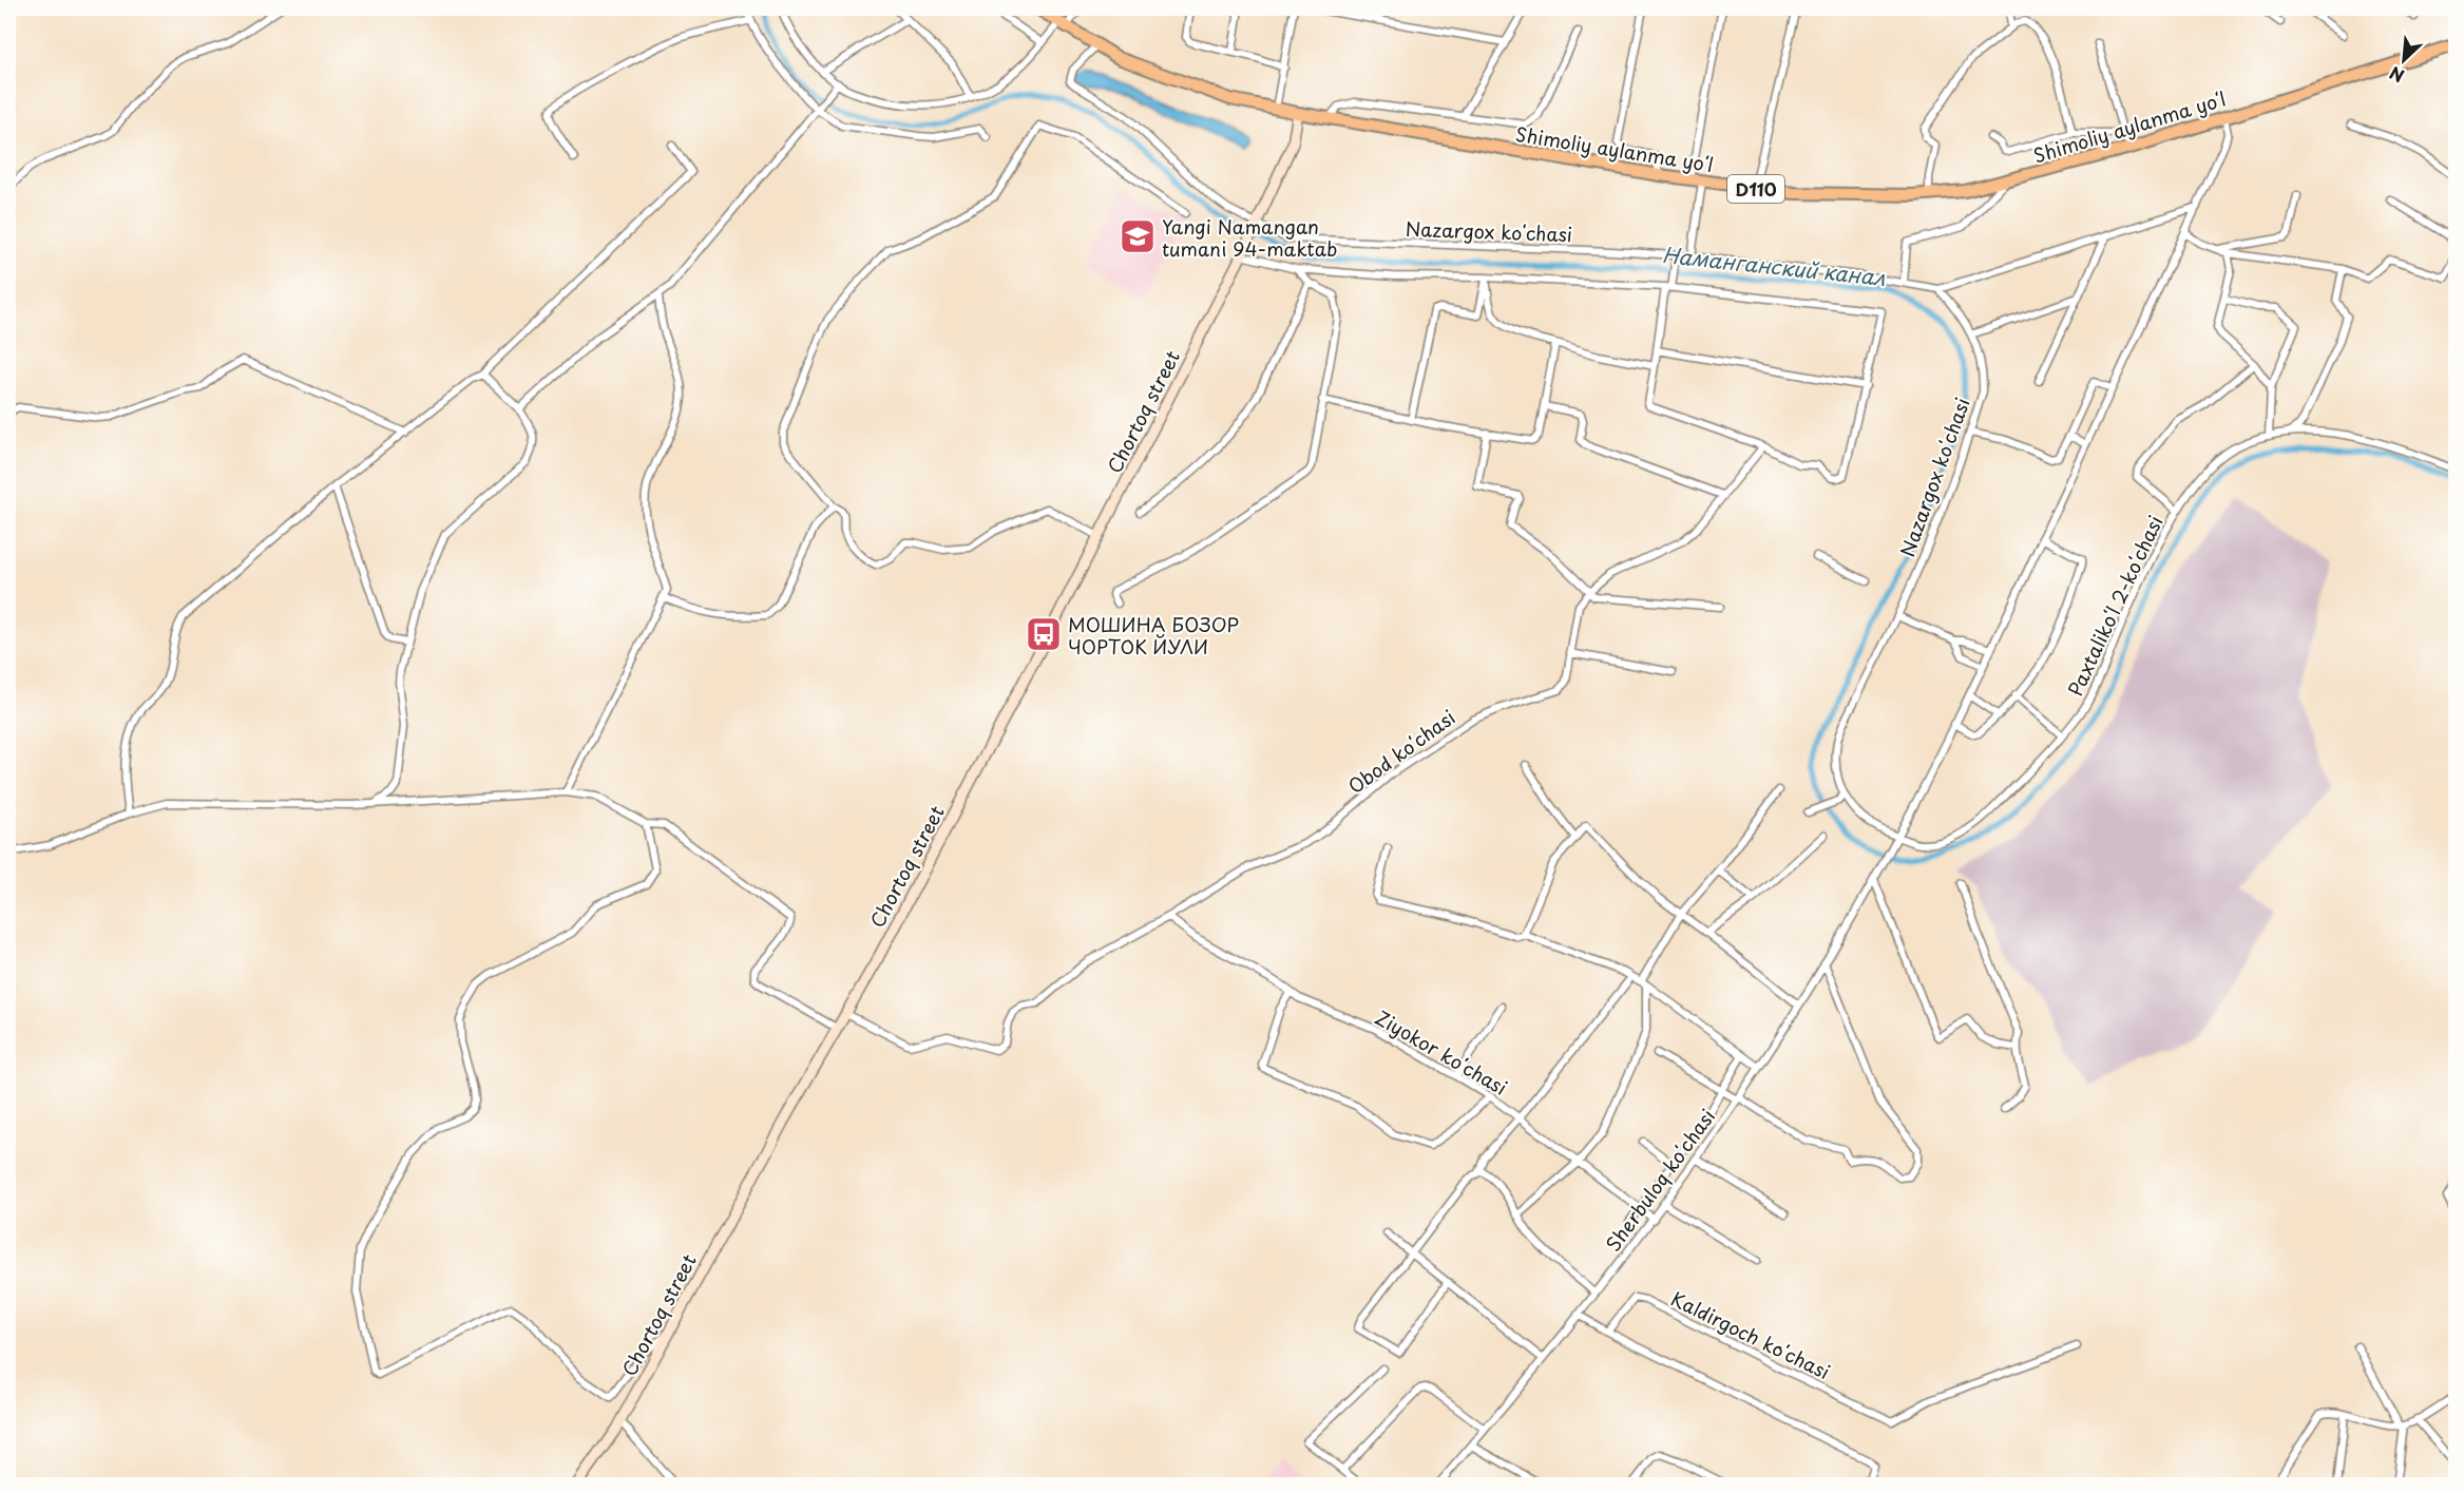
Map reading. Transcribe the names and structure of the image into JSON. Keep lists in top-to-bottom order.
{
  "streets": {
    "main road": ["Shimoliy aylanma yoʻl", "D110", "Chortoq street"],
    "street": [
      "Nazargox koʻchasi",
      "Paxtalikoʻl 2-koʻchasi",
      "Obod koʻchasi",
      "Ziyokor koʻchasi",
      "Sherbuloq koʻchasi",
      "Kaldirgoch koʻchasi"
    ]
  },
  "crossings": [
    ["Shimoliy aylanma yoʻl", "Nazargox koʻchasi"],
    ["Shimoliy aylanma yoʻl", "Chortoq street"],
    ["Shimoliy aylanma yoʻl", "Sherbuloq koʻchasi"],
    ["Nazargox koʻchasi", "Chortoq street"],
    ["Nazargox koʻchasi", "Paxtalikoʻl 2-koʻchasi"],
    ["Nazargox koʻchasi", "Sherbuloq koʻchasi"],
    ["Paxtalikoʻl 2-koʻchasi", "Sherbuloq koʻchasi"],
    ["Obod koʻchasi", "Ziyokor koʻchasi"],
    ["Ziyokor koʻchasi", "Sherbuloq koʻchasi"]
  ],
  "water": ["Наманганский канал"],
  "places": {
    "school or university": ["Yangi Namangan tumani 94-maktab"],
    "bus stop": ["МОШИНА БОЗОР ЧОРТОК ЙУЛИ"]
  },
  "north": "bottom left"
}
